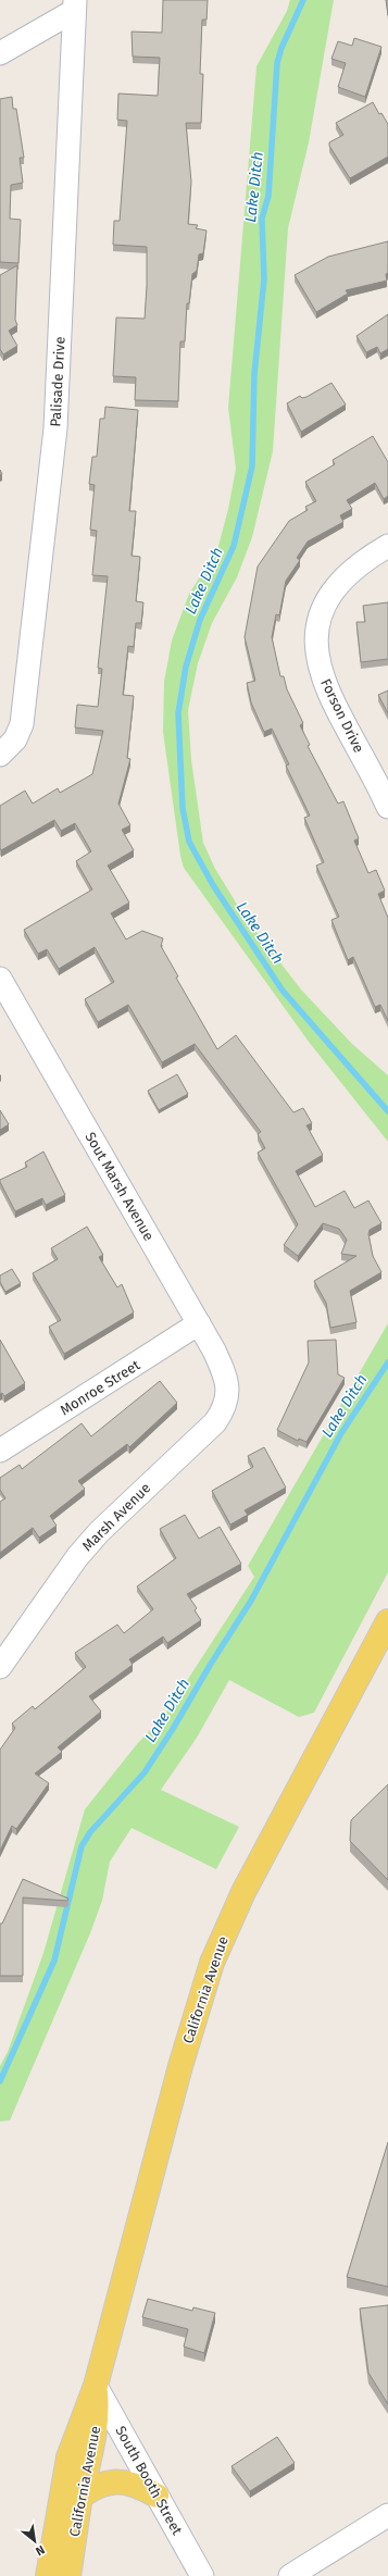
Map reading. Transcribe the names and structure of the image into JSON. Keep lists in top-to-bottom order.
{
  "streets": {
    "main road": ["California Avenue"],
    "street": [
      "Palisade Drive",
      "Forson Drive",
      "Sout Marsh Avenue",
      "Monroe Street",
      "Marsh Avenue",
      "South Booth Street"
    ]
  },
  "crossings": [
    ["Sout Marsh Avenue", "Monroe Street"],
    ["Sout Marsh Avenue", "Marsh Avenue"],
    ["California Avenue", "South Booth Street"]
  ],
  "water": ["Lake Ditch"],
  "north": "bottom right"
}
